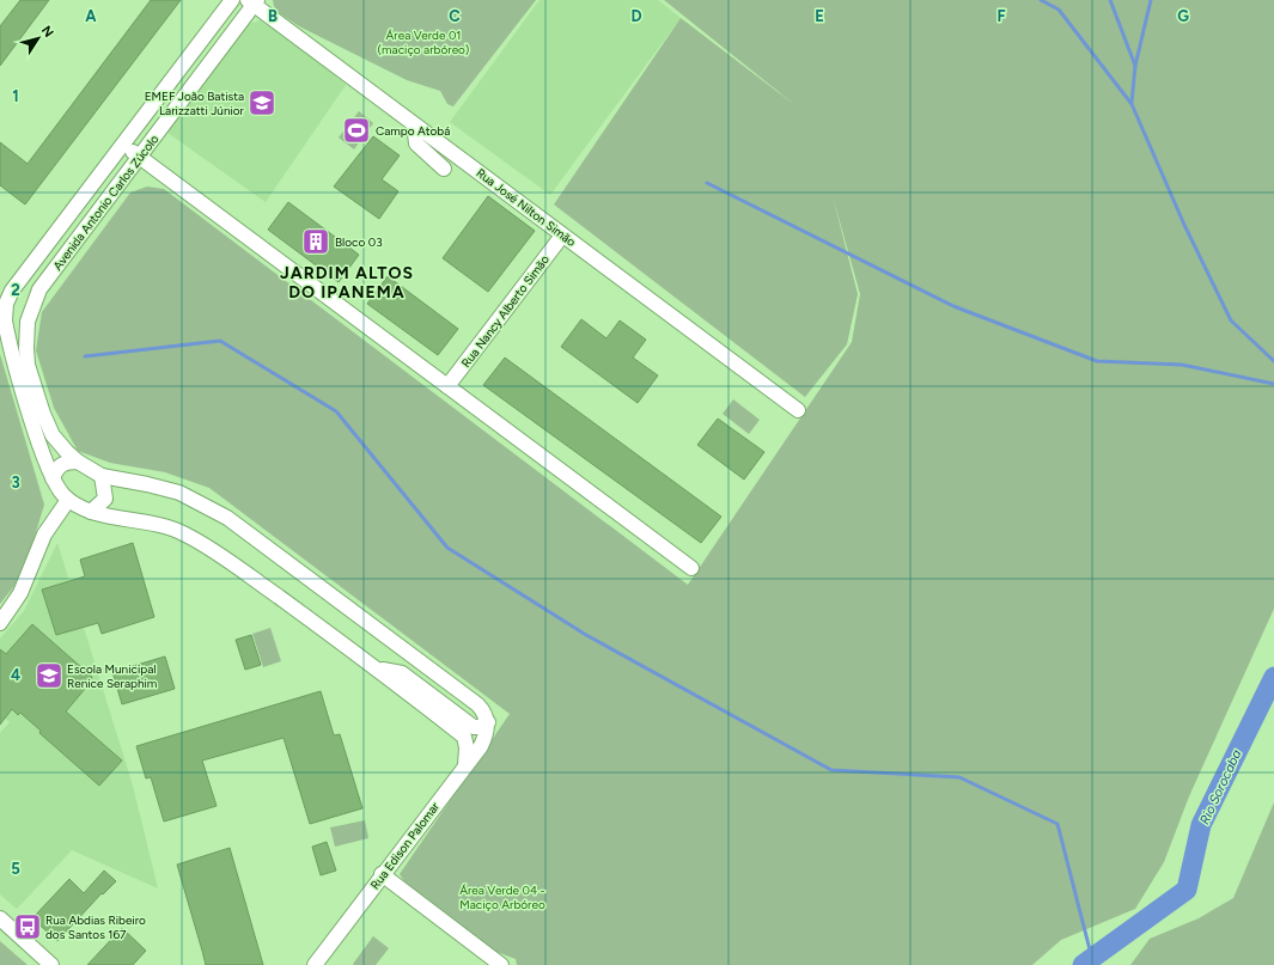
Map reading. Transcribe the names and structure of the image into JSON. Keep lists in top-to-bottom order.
{
  "streets": {
    "street": [
      "Avenida Antonio Carlos Zúcolo",
      "Rua José Nilton Simão",
      "Rua Nancy Alberto Simão",
      "Rua Edison Palomar"
    ]
  },
  "crossings": [
    ["Avenida Antonio Carlos Zúcolo", "Rua José Nilton Simão"],
    ["Rua José Nilton Simão", "Rua Nancy Alberto Simão"]
  ],
  "districts": ["JARDIM ALTOS DO IPANEMA"],
  "water": ["Rio Sorocaba"],
  "parks": ["Área Verde 01 (maciço arbóreo)", "Área Verde 04 - Maciço Arbóreo"],
  "places": {
    "school or university": ["EMEF João Batista Larizzatti Júnior", "Escola Municipal Renice Seraphim"],
    "sports": ["Campo Atobá"],
    "building": ["Bloco 03"],
    "bus stop": ["Rua Abdias Ribeiro dos Santos 167"]
  },
  "north": "top right",
  "grid": {
    "columns": [
      "A",
      "B",
      "C",
      "D",
      "E",
      "F",
      "G"
    ],
    "rows": [
      "1",
      "2",
      "3",
      "4",
      "5"
    ]
  }
}
